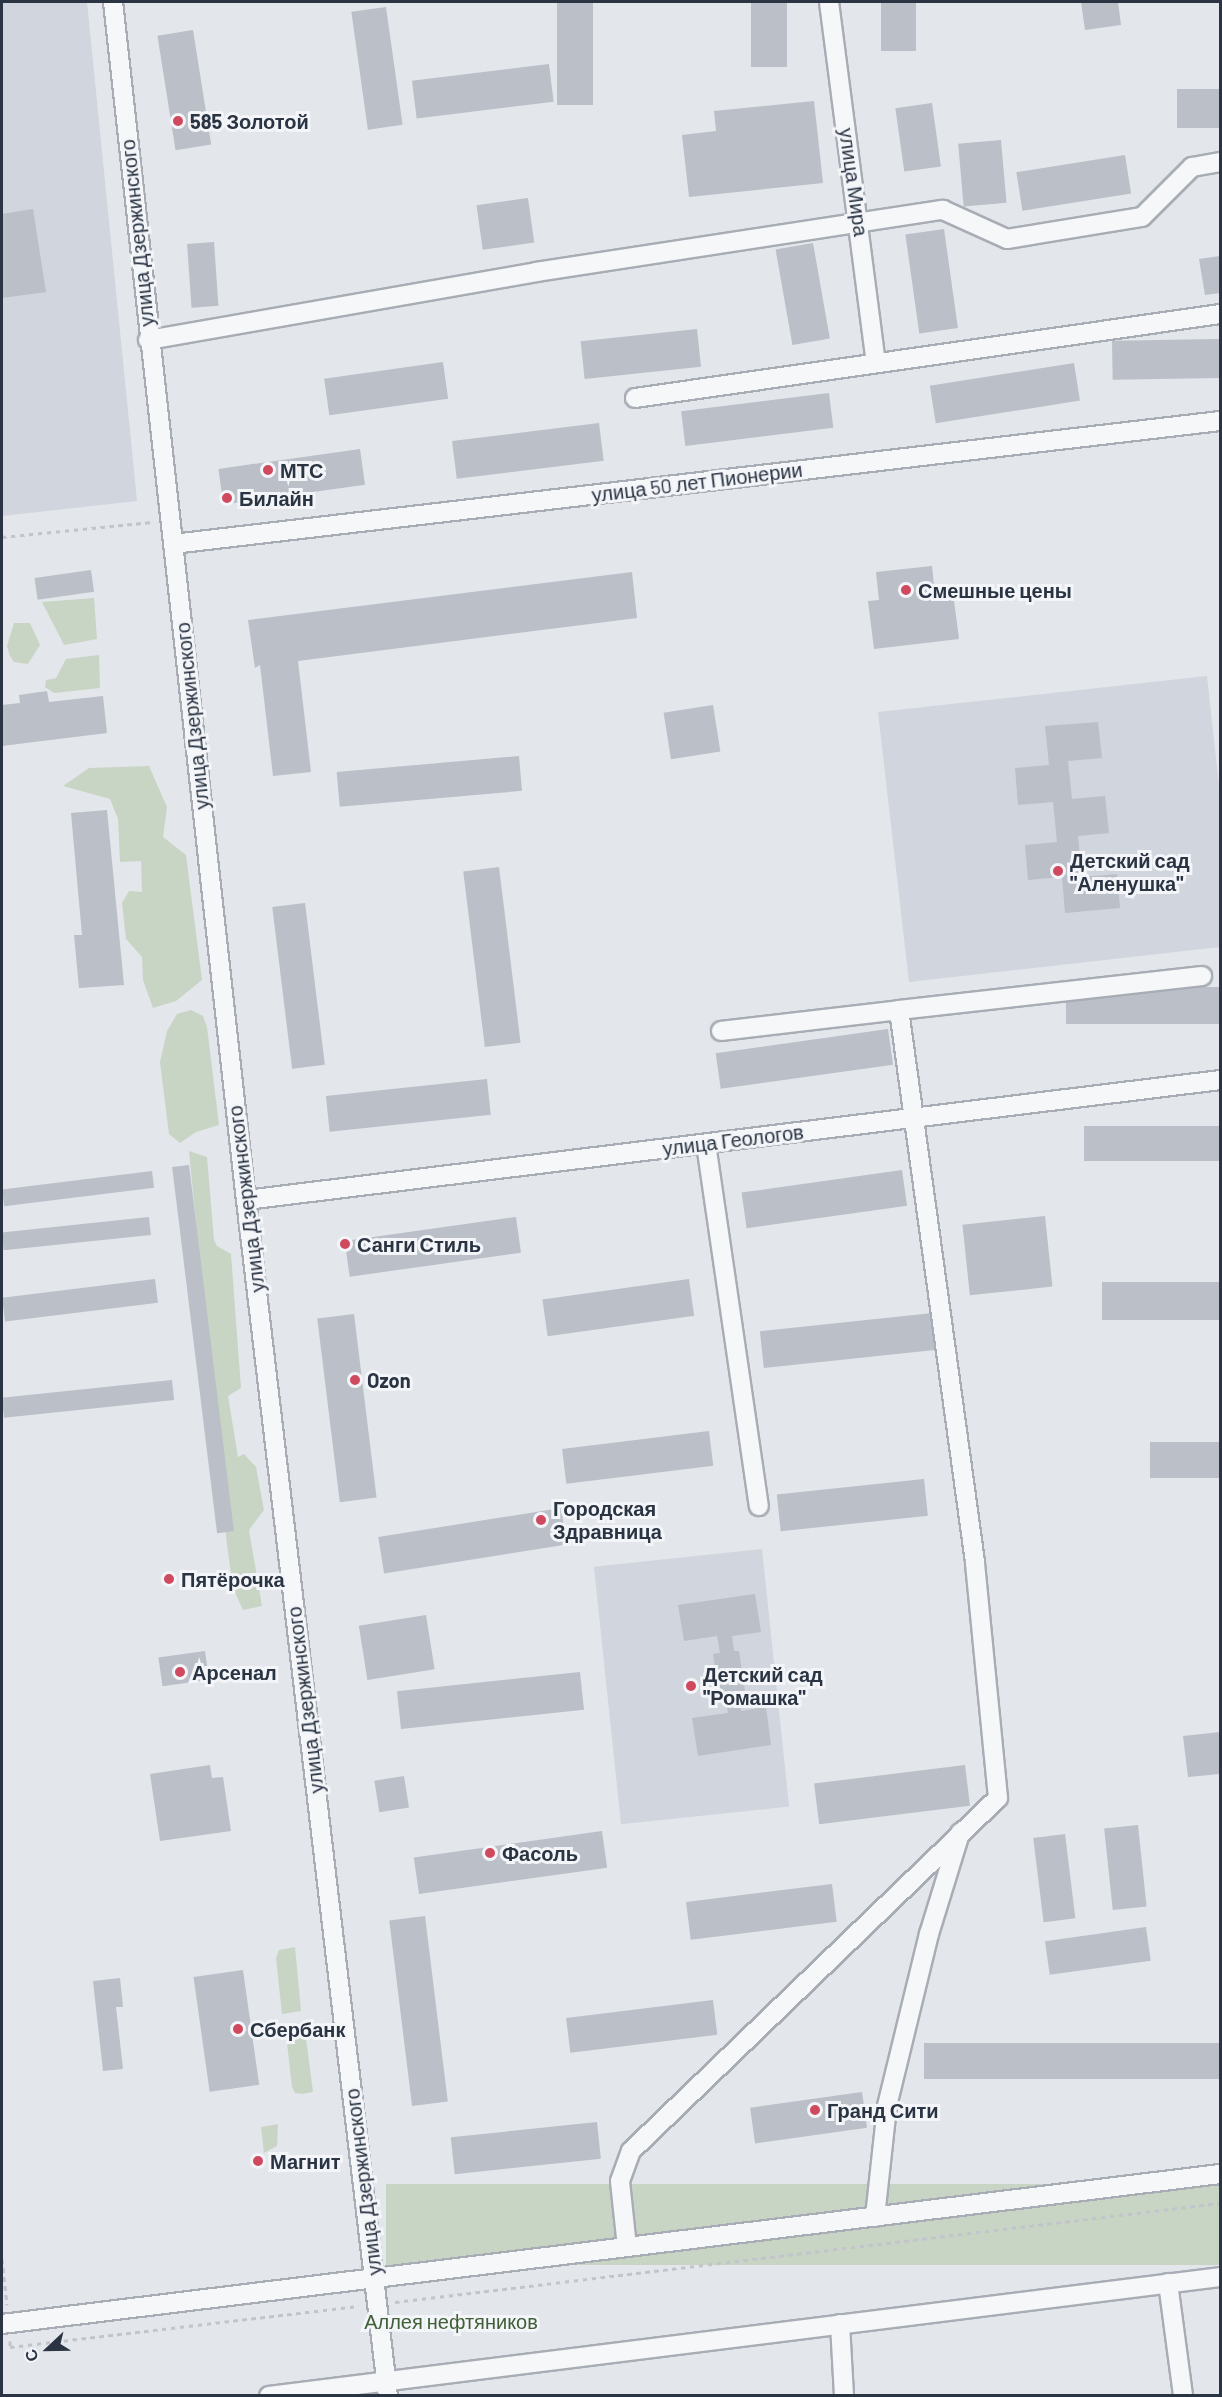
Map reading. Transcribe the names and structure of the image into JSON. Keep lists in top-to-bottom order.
{
  "streets": {
    "street": [
      "улица Мира",
      "улица Дзержинского",
      "улица 50 лет Пионерии",
      "улица Геологов"
    ]
  },
  "crossings": [
    ["улица Дзержинского", "улица 50 лет Пионерии"],
    ["улица Дзержинского", "улица Геологов"]
  ],
  "parks": ["Аллея нефтяников"],
  "places": [
    "585 Золотой",
    "МТС",
    "Билайн",
    "Смешные цены",
    "Детский сад \"Аленушка\"",
    "Санги Стиль",
    "Ozon",
    "Городская Здравница",
    "Пятёрочка",
    "Арсенал",
    "Детский сад \"Ромашка\"",
    "Фасоль",
    "Сбербанк",
    "Гранд Сити",
    "Магнит"
  ],
  "north": "left"
}
